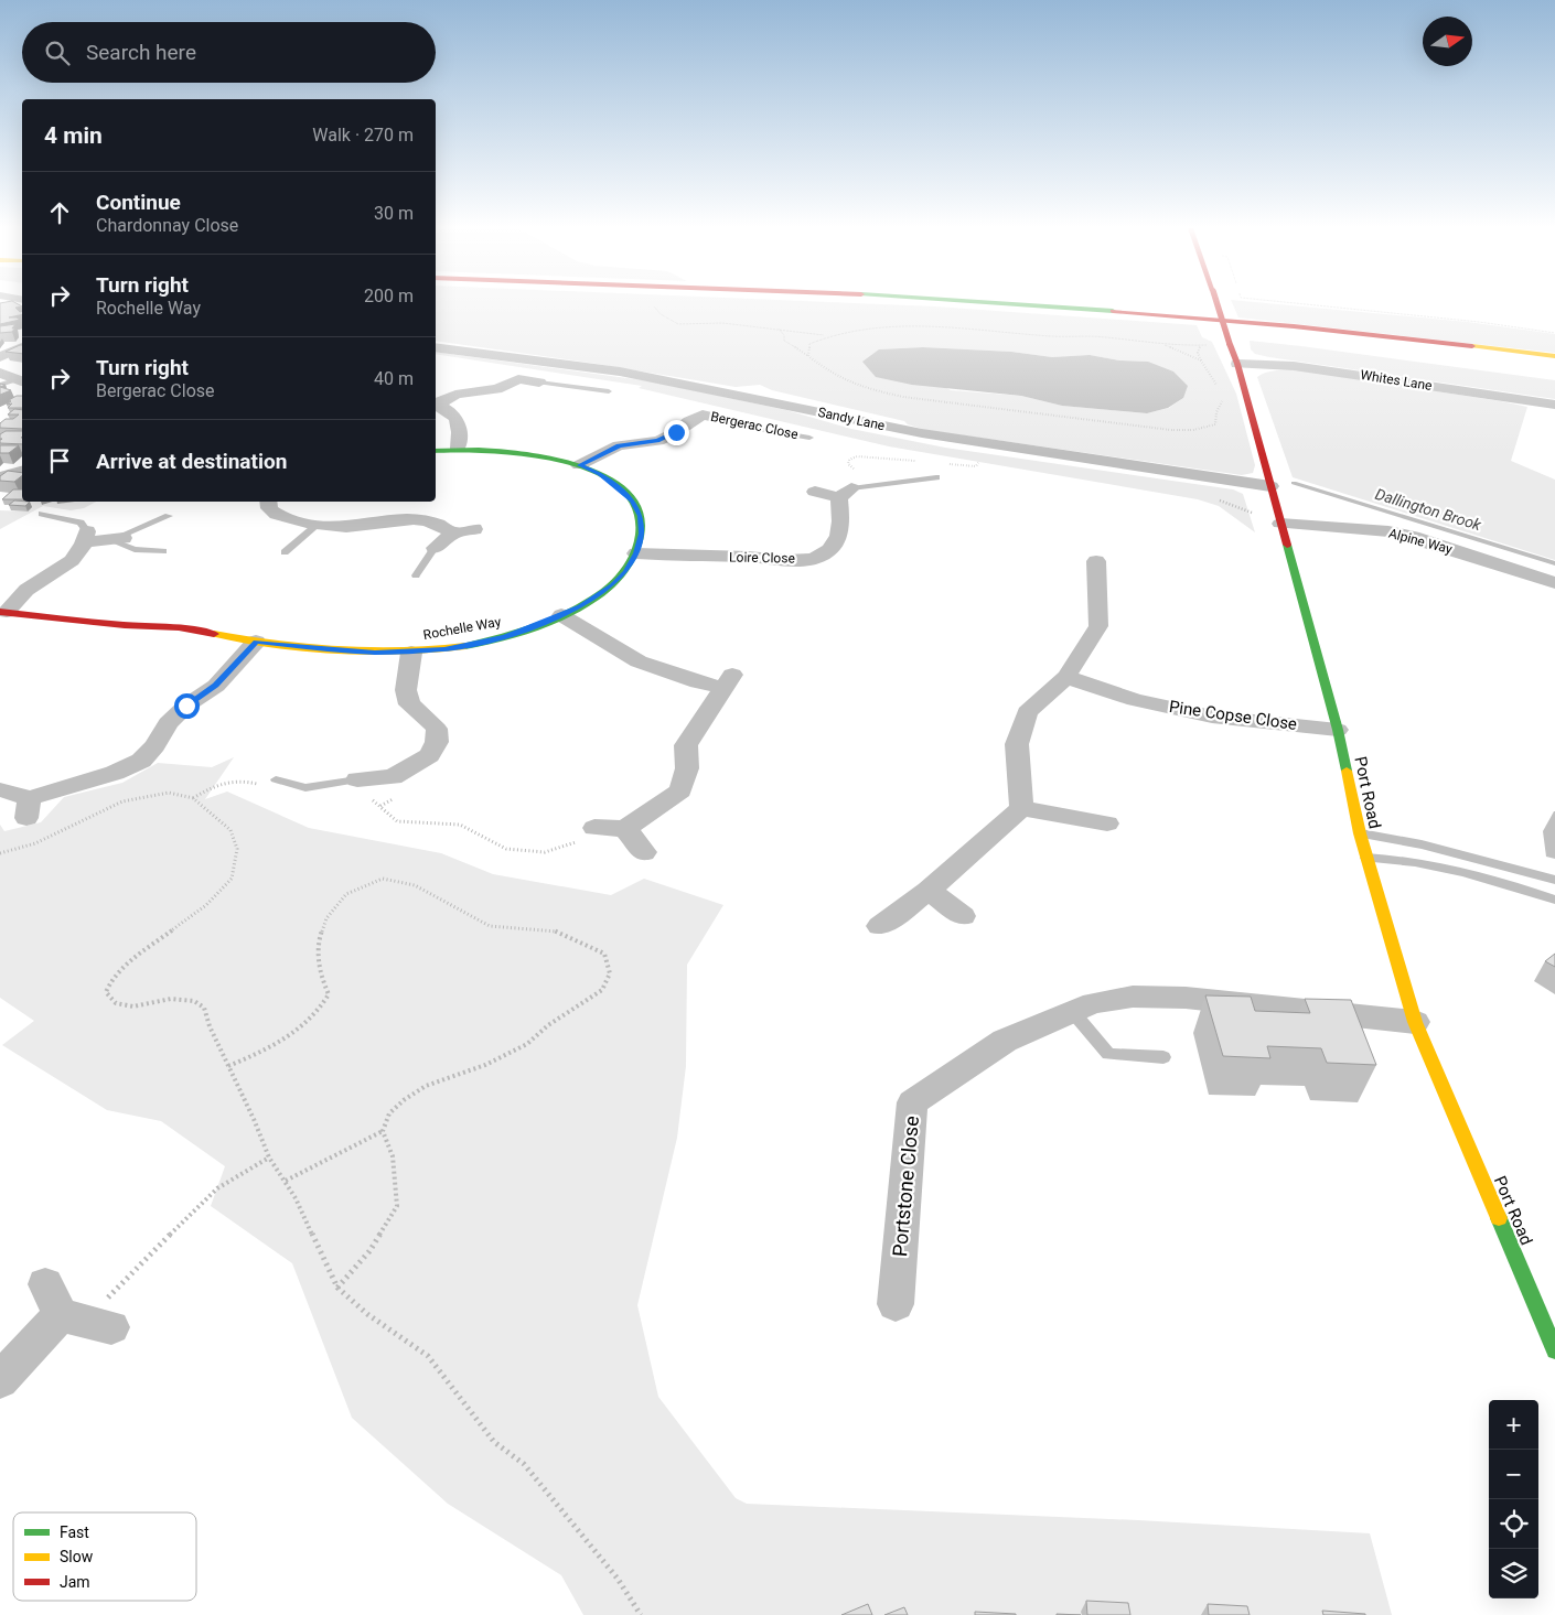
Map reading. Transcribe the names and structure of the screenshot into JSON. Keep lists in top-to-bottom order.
{
  "streets": {
    "street": [
      "Whites Lane",
      "Sandy Lane",
      "Bergerac Close",
      "Alpine Way",
      "Loire Close",
      "Rochelle Way",
      "Pine Copse Close",
      "Port Road",
      "Portstone Close"
    ]
  },
  "crossings": [
    ["Whites Lane", "Port Road"],
    ["Sandy Lane", "Port Road"],
    ["Bergerac Close", "Rochelle Way"],
    ["Alpine Way", "Port Road"],
    ["Loire Close", "Rochelle Way"],
    ["Pine Copse Close", "Port Road"],
    ["Port Road", "Portstone Close"]
  ],
  "water": ["Dallington Brook"],
  "legend": ["Fast", "Slow", "Jam"],
  "north": "right",
  "page": {
    "search": "Search here",
    "heading": ["4 min", "Walk · 270 m"],
    "list": [
      ["Continue", "Chardonnay Close", "30 m"],
      ["Turn right", "Rochelle Way", "200 m"],
      ["Turn right", "Bergerac Close", "40 m"],
      "Arrive at destination"
    ],
    "map_buttons": ["+", "−"]
  }
}
